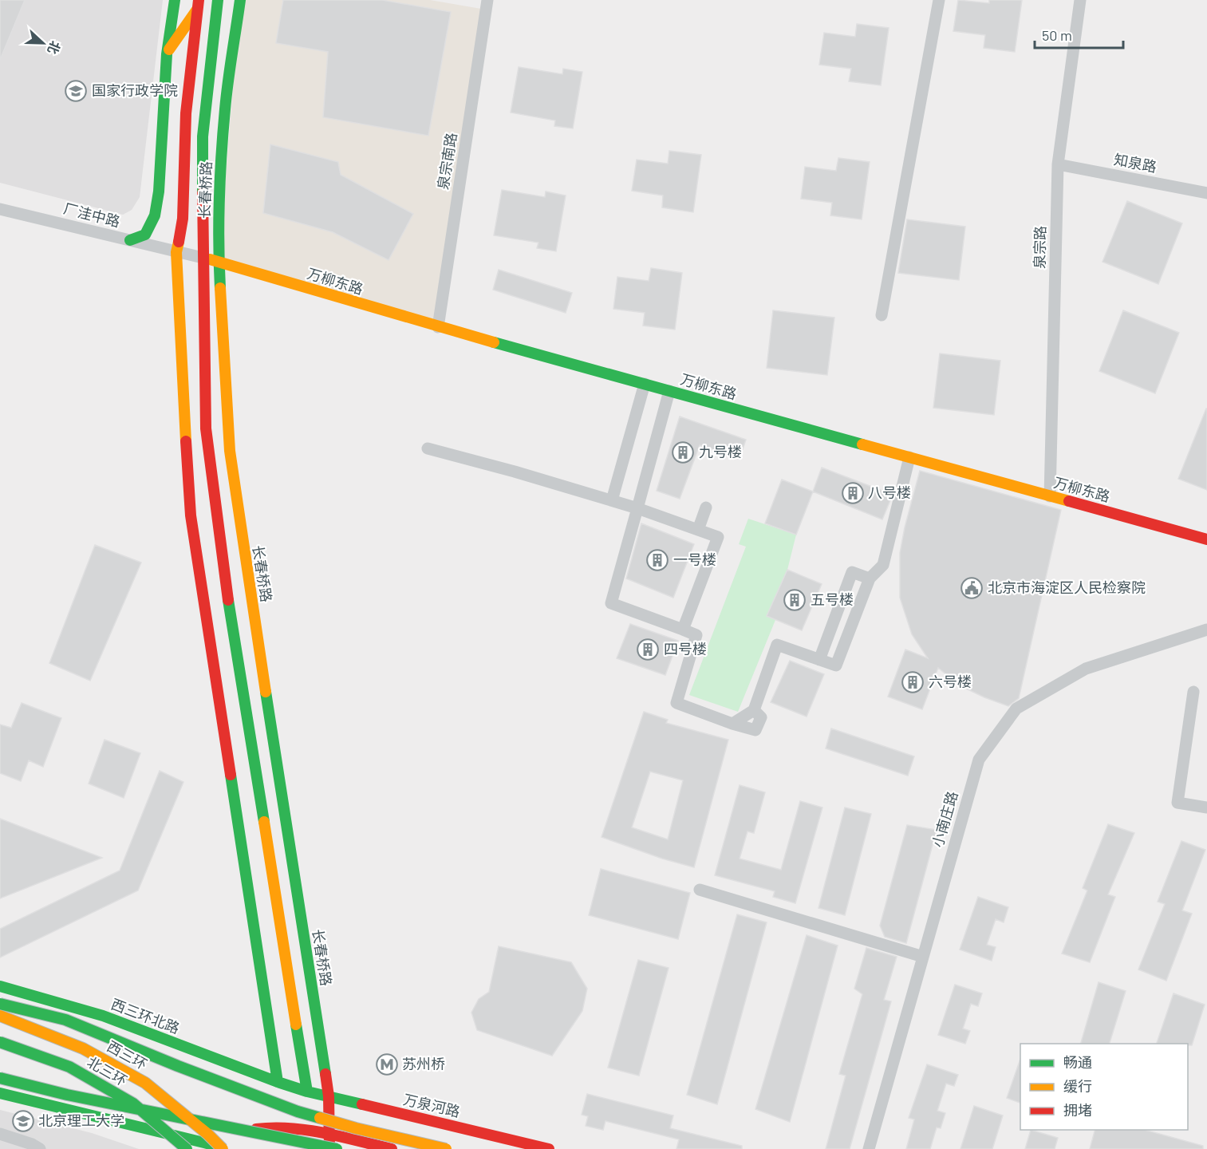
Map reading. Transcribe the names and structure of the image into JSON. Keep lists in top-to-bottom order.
{
  "streets": {
    "main road": [
      "长春桥路",
      "万柳东路",
      "西三环北路",
      "西三环",
      "北三环",
      "万泉河路"
    ],
    "street": [
      "泉宗南路",
      "知泉路",
      "厂洼中路",
      "泉宗路",
      "小南庄路"
    ]
  },
  "crossings": [
    ["泉宗南路", "万柳东路"],
    ["知泉路", "泉宗路"],
    ["长春桥路", "厂洼中路"],
    ["长春桥路", "万柳东路"],
    ["长春桥路", "西三环北路"],
    ["长春桥路", "万泉河路"],
    ["厂洼中路", "万柳东路"],
    ["泉宗路", "万柳东路"],
    ["西三环北路", "万泉河路"]
  ],
  "places": {
    "school or university": ["国家行政学院", "北京理工大学"],
    "building": [
      "九号楼",
      "八号楼",
      "一号楼",
      "五号楼",
      "四号楼",
      "六号楼"
    ],
    "public building": ["北京市海淀区人民检察院"],
    "metro station": ["苏州桥"]
  },
  "legend": ["畅通", "缓行", "拥堵"],
  "scale_bar": "50 m",
  "north": "right"
}
